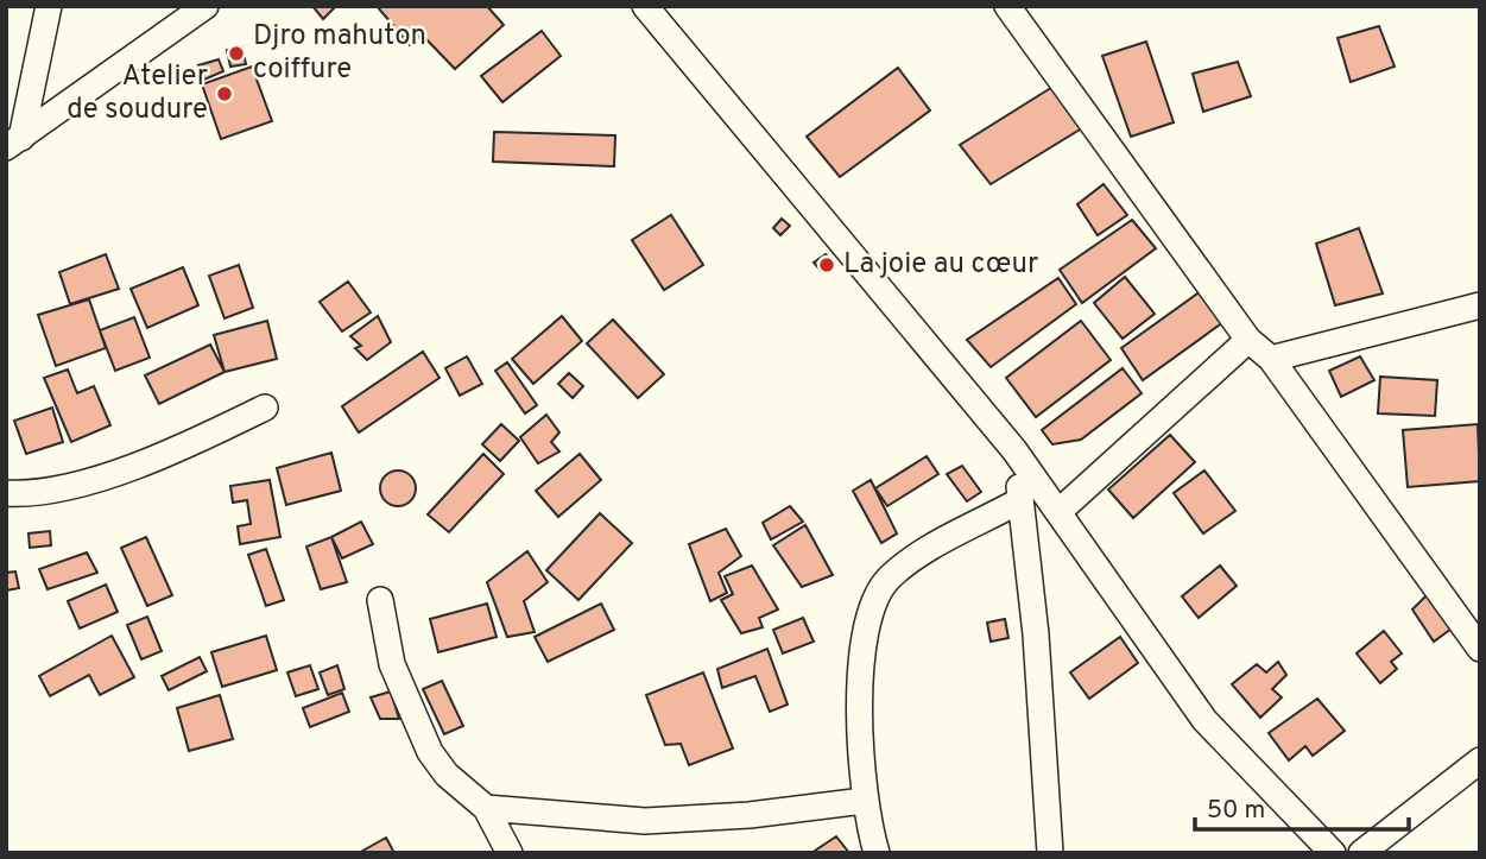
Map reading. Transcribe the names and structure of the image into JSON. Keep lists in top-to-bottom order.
{
  "places": ["Djro mahuton coiffure", "Atelier de soudure", "La joie au cœur"],
  "scale_bar": "50 m"
}
